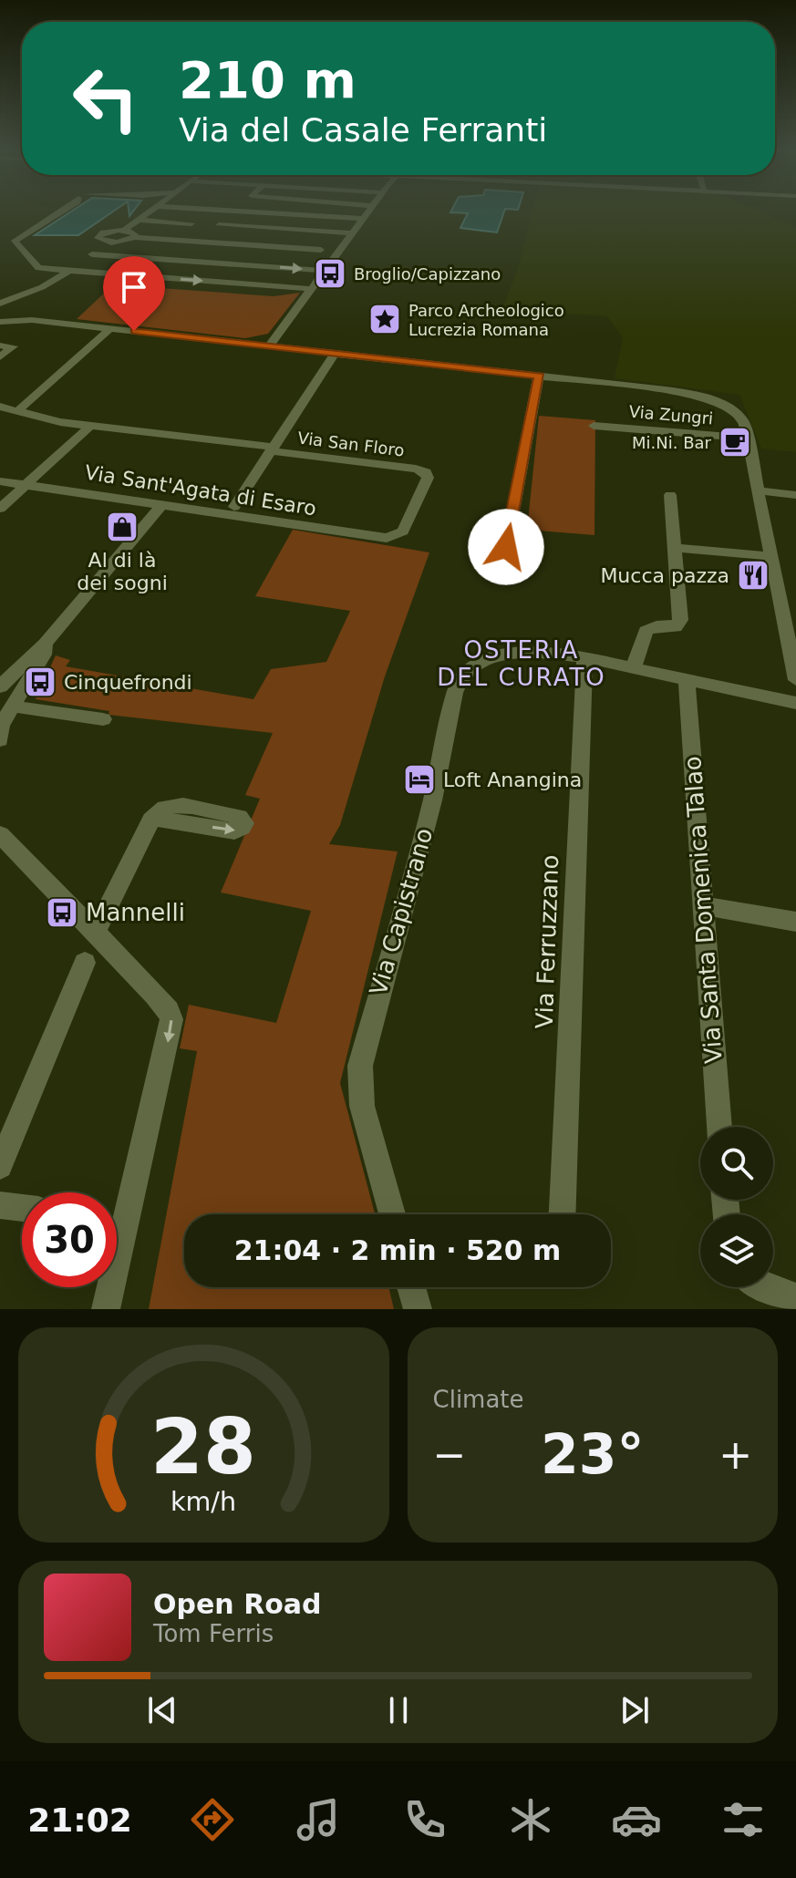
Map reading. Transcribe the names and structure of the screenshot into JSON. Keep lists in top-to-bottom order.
{
  "streets": {
    "street": [
      "Via Zungri",
      "Via San Floro",
      "Via Sant'Agata di Esaro",
      "Via Santa Domenica Talao",
      "Via Capistrano",
      "Via Ferruzzano"
    ]
  },
  "crossings": [
    ["Via San Floro", "Via Sant'Agata di Esaro"],
    ["Via Santa Domenica Talao", "Via Capistrano"],
    ["Via Capistrano", "Via Ferruzzano"]
  ],
  "districts": ["OSTERIA DEL CURATO"],
  "places": {
    "bus stop": ["Broglio/Capizzano", "Cinquefrondi", "Mannelli"],
    "place": ["Parco Archeologico Lucrezia Romana"],
    "cafe": ["Mi.Ni. Bar"],
    "shop": ["Al di là dei sogni"],
    "restaurant": ["Mucca pazza"],
    "hotel": ["Loft Anangina"]
  },
  "page": {
    "turn": ["210 m", "Via del Casale Ferranti"],
    "limit": "30",
    "trip": "21:04 · 2 min · 520 m",
    "tile": "Climate",
    "heat": ["−", "23°", "+"],
    "song": ["Open Road", "Tom Ferris"],
    "tabs": "21:02",
    "gauge": ["28", "km/h"]
  }
}
